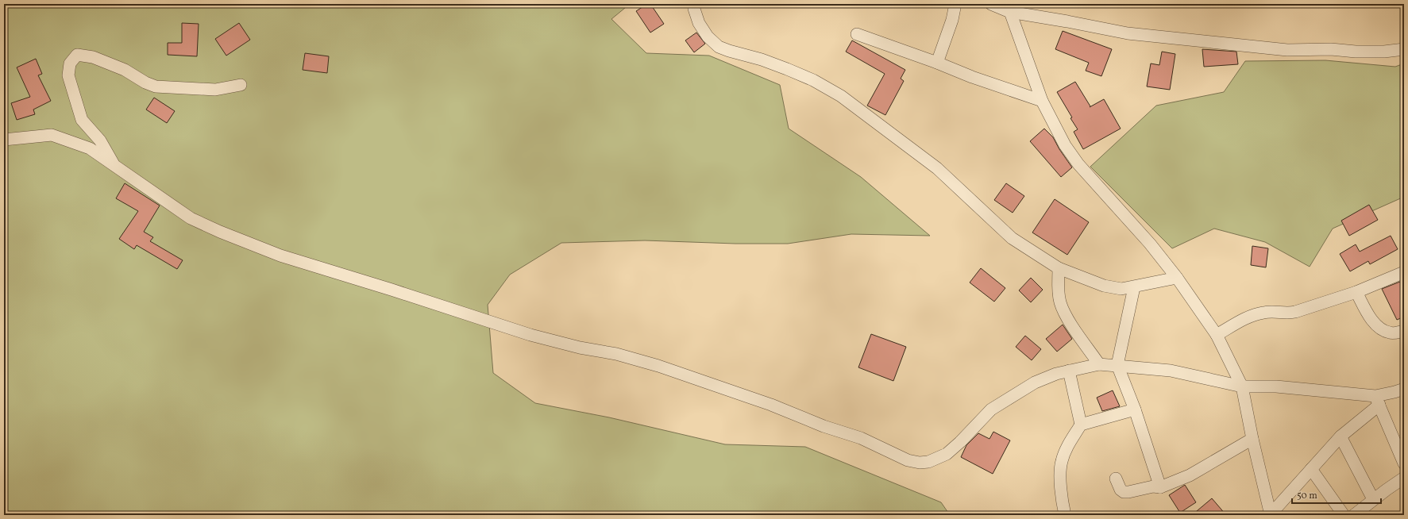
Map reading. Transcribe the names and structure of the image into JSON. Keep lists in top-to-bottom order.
{
  "scale_bar": "50 m"
}
